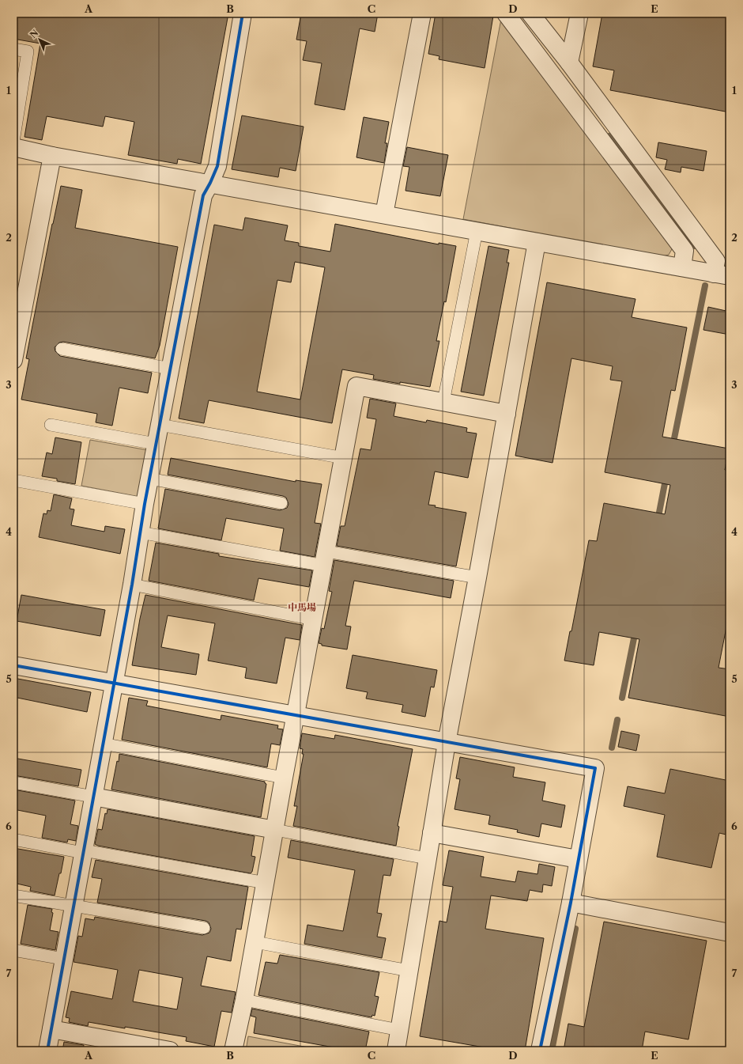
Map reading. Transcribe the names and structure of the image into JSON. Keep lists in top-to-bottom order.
{
  "districts": ["中馬場"],
  "north": "top left",
  "grid": {
    "columns": [
      "A",
      "B",
      "C",
      "D",
      "E"
    ],
    "rows": [
      "1",
      "2",
      "3",
      "4",
      "5",
      "6",
      "7"
    ]
  }
}
